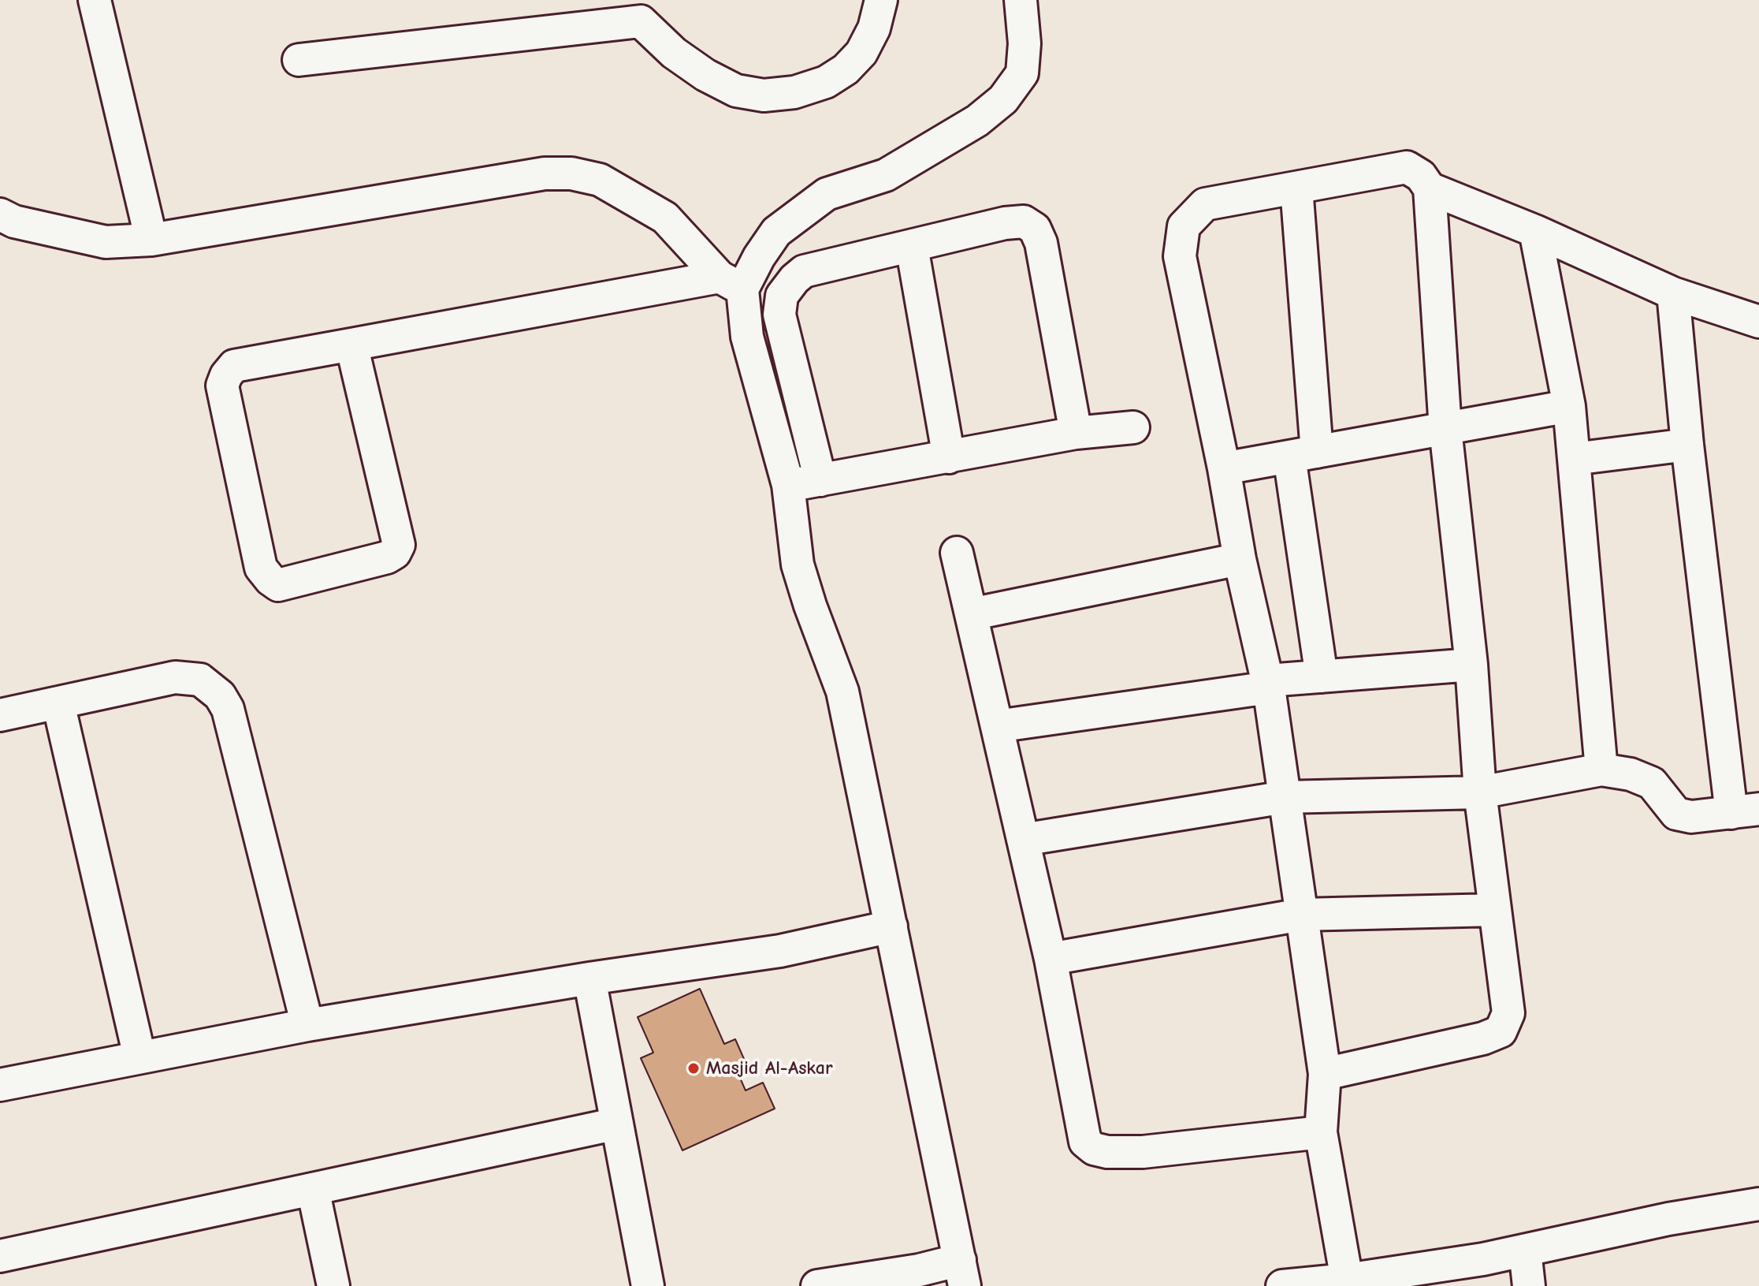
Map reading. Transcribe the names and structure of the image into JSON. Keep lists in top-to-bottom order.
{
  "places": ["Masjid Al-Askar"]
}
